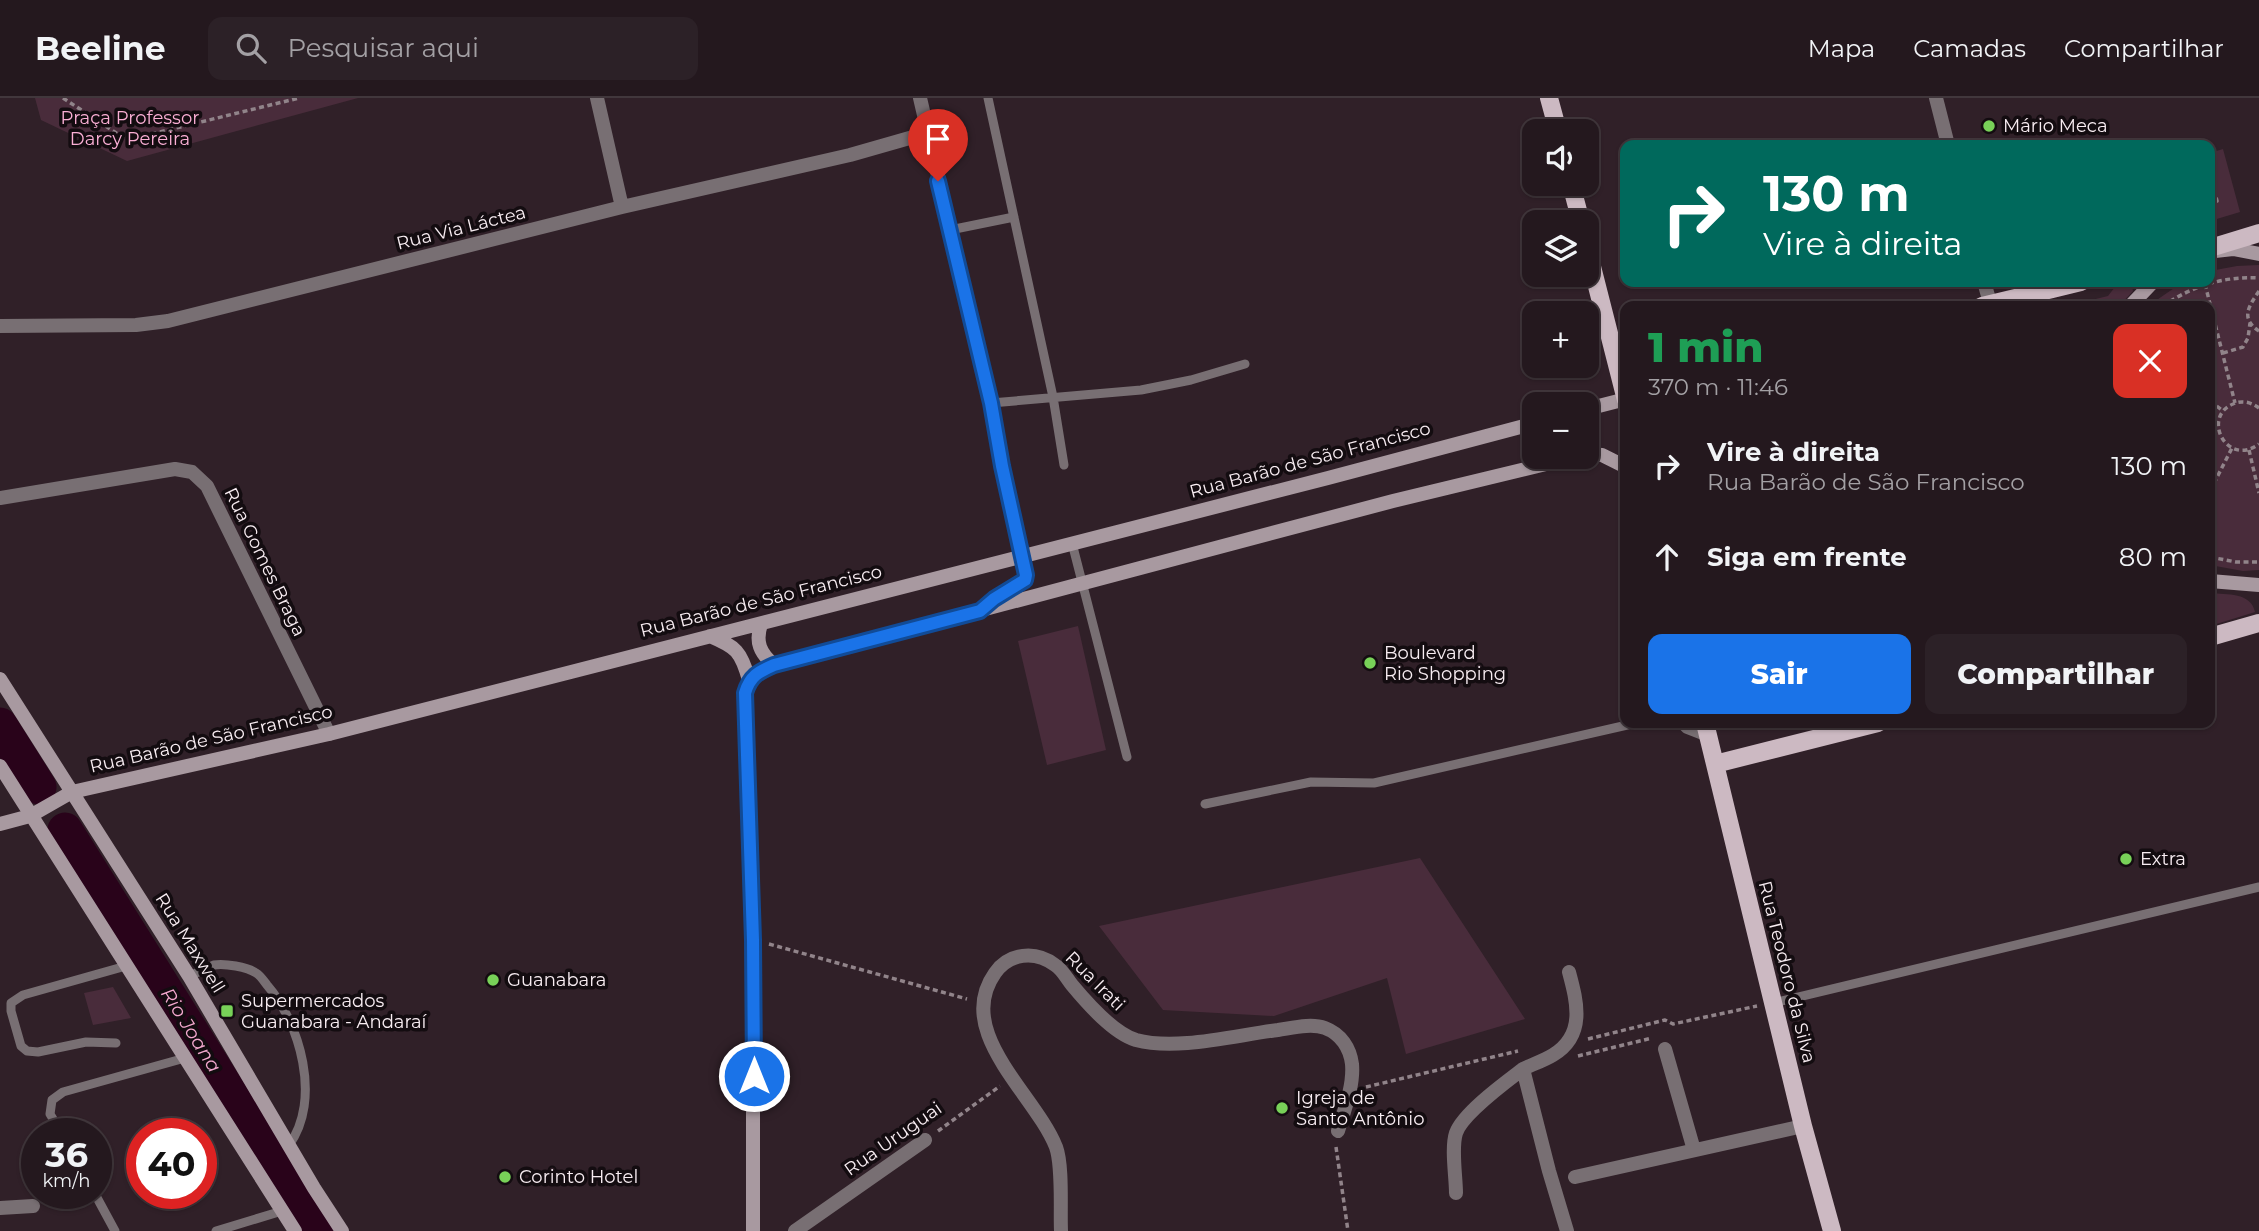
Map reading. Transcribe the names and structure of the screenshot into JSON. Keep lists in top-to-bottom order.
{
  "streets": {
    "main road": ["Rua Teodoro da Silva"],
    "street": [
      "Rua Via Láctea",
      "Rua Barão de São Francisco",
      "Rua Gomes Braga",
      "Rua Maxwell",
      "Rua Irati",
      "Rua Uruguai"
    ]
  },
  "crossings": [
    ["Rua Barão de São Francisco", "Rua Gomes Braga"],
    ["Rua Barão de São Francisco", "Rua Maxwell"]
  ],
  "water": ["Rio Joana"],
  "parks": ["Praça Professor Darcy Pereira"],
  "places": {
    "other": [
      "Mário Meca",
      "Boulevard Rio Shopping",
      "Extra",
      "Guanabara",
      "Igreja de Santo Antônio",
      "Corinto Hotel"
    ],
    "transit": ["Supermercados Guanabara - Andaraí"]
  },
  "page": {
    "header": "Beeline",
    "search": "Pesquisar aqui",
    "nav": ["Mapa", "Camadas", "Compartilhar"],
    "map_buttons": ["+", "−"],
    "turn": ["130 m", "Vire à direita"],
    "heading": ["1 min", "370 m · 11:46"],
    "list": [
      {
        "name": "Vire à direita",
        "note": "Rua Barão de São Francisco",
        "value": "130 m"
      },
      {
        "name": "Siga em frente",
        "value": "80 m"
      }
    ],
    "buttons": ["Sair", "Compartilhar"],
    "speed": "36 km/h",
    "limit": "40"
  }
}
